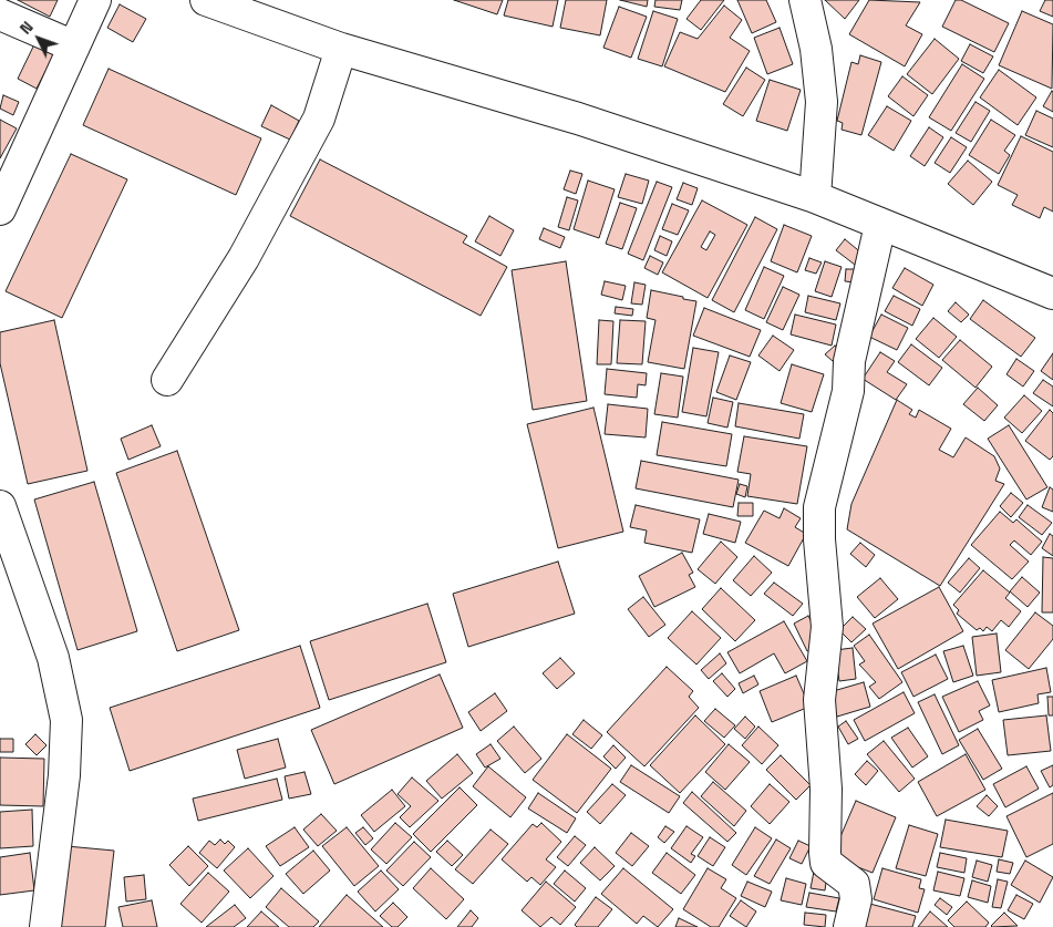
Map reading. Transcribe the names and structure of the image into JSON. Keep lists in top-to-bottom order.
{
  "north": "top left"
}
